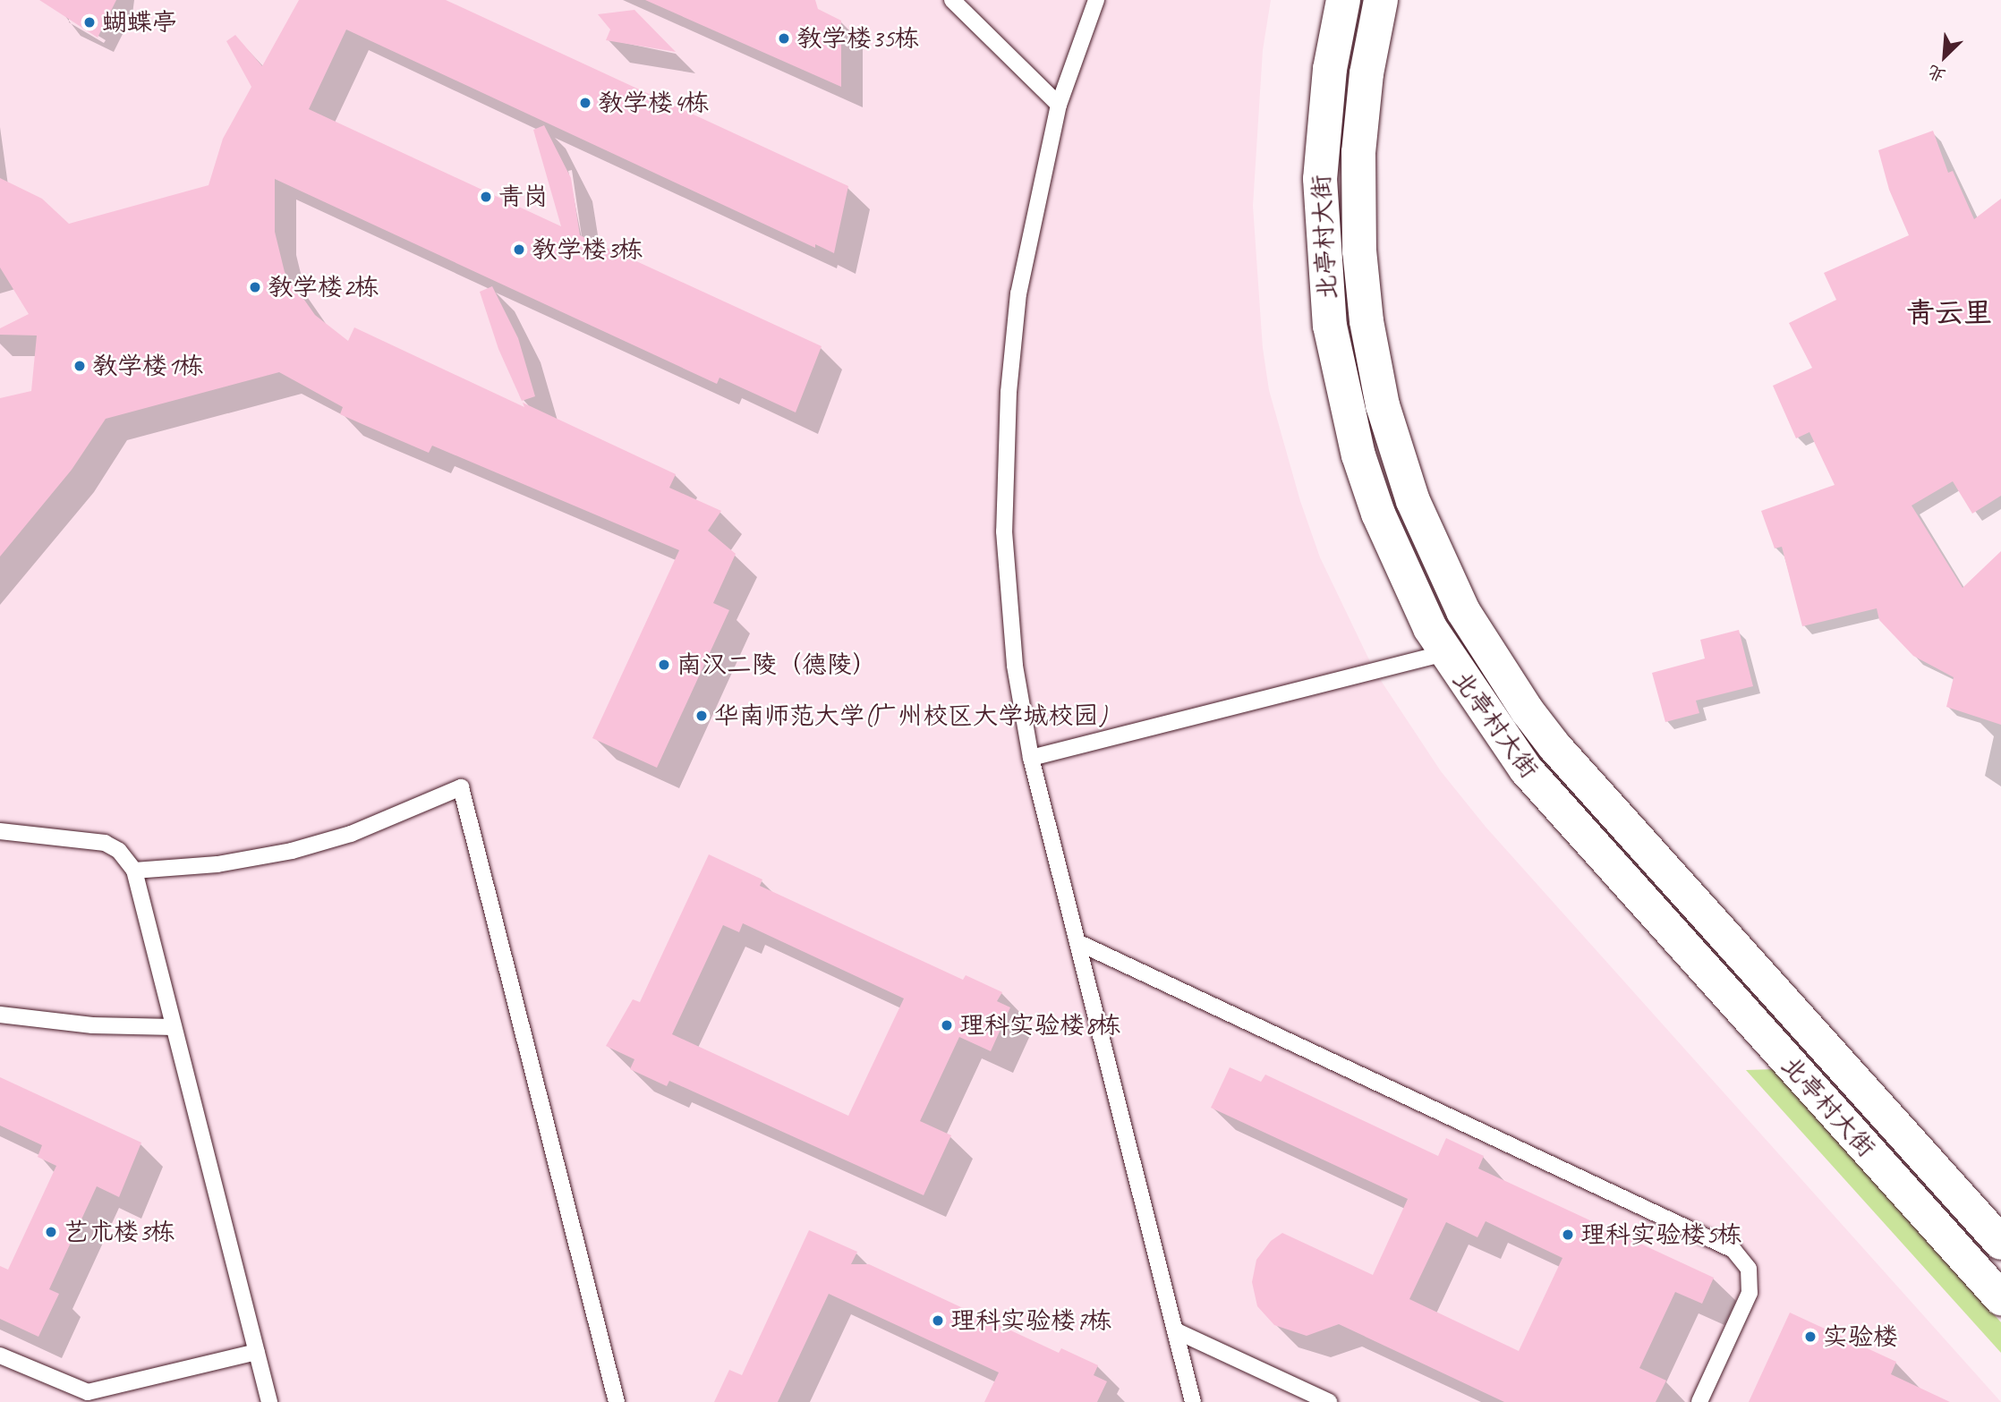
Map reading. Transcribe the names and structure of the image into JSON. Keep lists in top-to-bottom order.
{
  "streets": {
    "main road": ["北亭村大街"]
  },
  "districts": ["青云里"],
  "places": [
    "蝴蝶亭",
    "教学楼35栋",
    "教学楼4栋",
    "青岗",
    "教学楼3栋",
    "教学楼2栋",
    "教学楼1栋",
    "南汉二陵（德陵）",
    "华南师范大学(广州校区大学城校园)",
    "理科实验楼8栋",
    "艺术楼3栋",
    "理科实验楼5栋",
    "理科实验楼7栋",
    "实验楼"
  ],
  "north": "bottom left"
}
